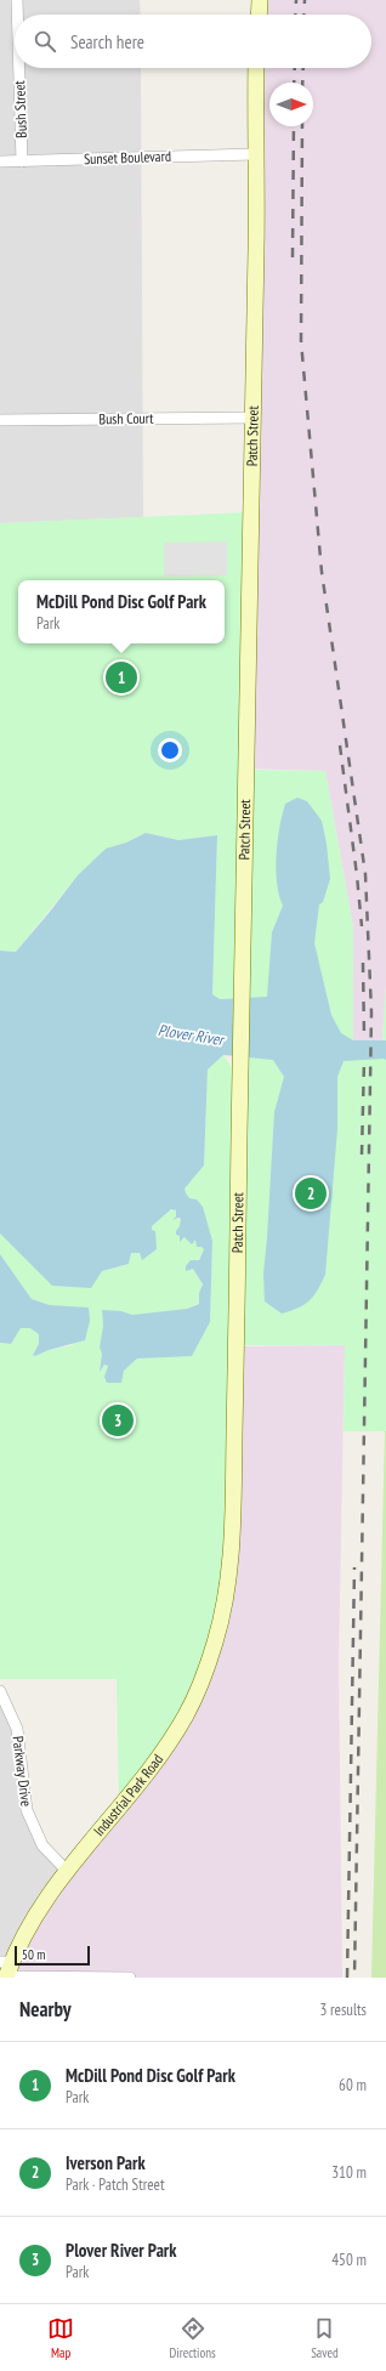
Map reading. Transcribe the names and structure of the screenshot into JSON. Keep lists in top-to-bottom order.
{
  "streets": {
    "street": [
      "Bush Street",
      "Sunset Boulevard",
      "Bush Court",
      "Patch Street",
      "Parkway Drive",
      "Industrial Park Road"
    ]
  },
  "crossings": [
    ["Bush Street", "Sunset Boulevard"],
    ["Sunset Boulevard", "Patch Street"],
    ["Bush Court", "Patch Street"],
    ["Patch Street", "Industrial Park Road"],
    ["Parkway Drive", "Industrial Park Road"]
  ],
  "water": ["Plover River"],
  "scale_bar": "50 m",
  "north": "right",
  "page": {
    "search": "Search here",
    "popup": ["McDill Pond Disc Golf Park", "Park"],
    "pins": ["1", "2", "3"],
    "scale": "50 m",
    "heading": ["Nearby", "3 results"],
    "list": [
      {
        "mark": "1",
        "name": "McDill Pond Disc Golf Park",
        "note": "Park",
        "value": "60 m"
      },
      {
        "mark": "2",
        "name": "Iverson Park",
        "note": "Park · Patch Street",
        "value": "310 m"
      },
      {
        "mark": "3",
        "name": "Plover River Park",
        "note": "Park",
        "value": "450 m"
      }
    ],
    "nav": ["Map", "Directions", "Saved"]
  }
}
